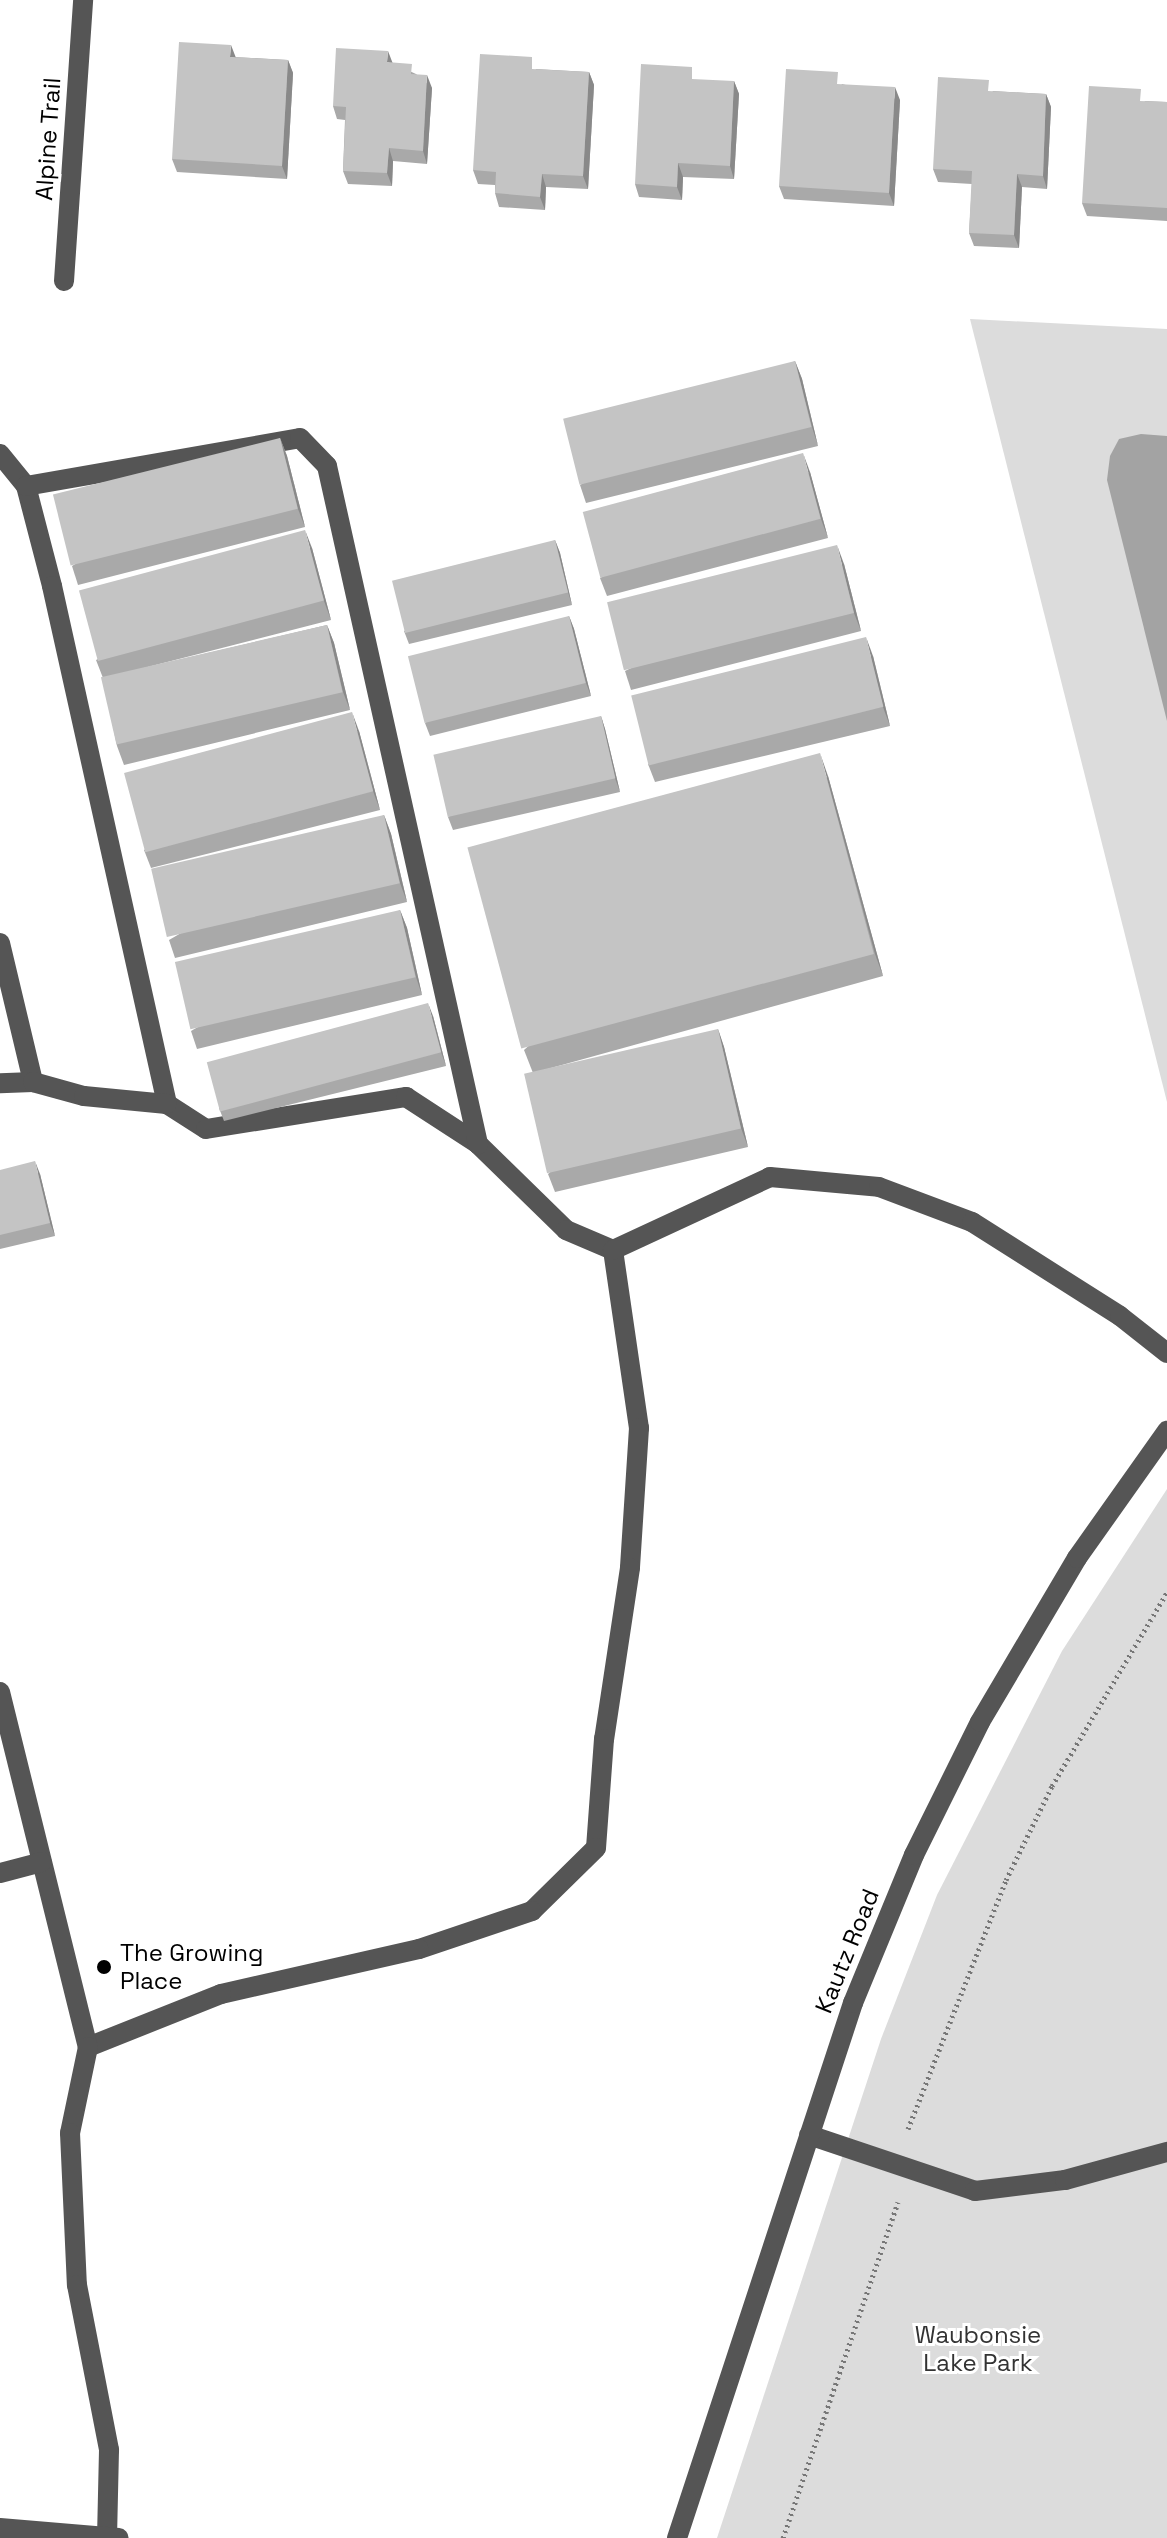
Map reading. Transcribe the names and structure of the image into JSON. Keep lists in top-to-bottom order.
{
  "streets": {
    "street": ["Alpine Trail", "Kautz Road"]
  },
  "parks": ["Waubonsie Lake Park"],
  "places": ["The Growing Place"]
}
